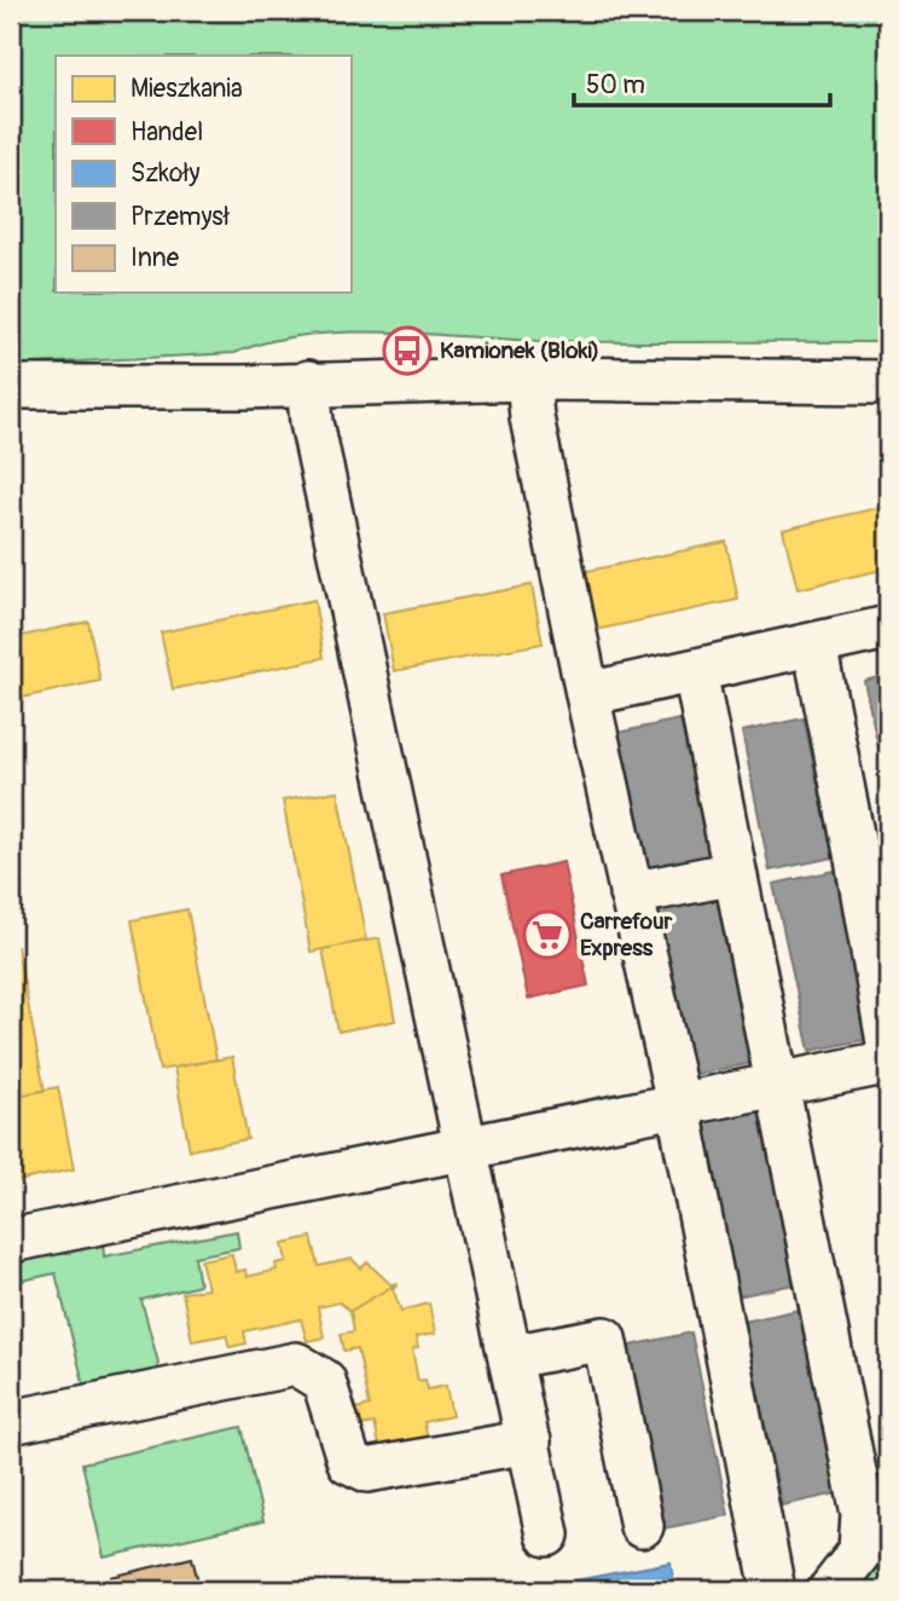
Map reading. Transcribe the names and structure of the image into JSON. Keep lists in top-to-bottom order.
{
  "places": {
    "bus stop": ["Kamionek (Bloki)"],
    "supermarket": ["Carrefour Express"]
  },
  "legend": [
    "Mieszkania",
    "Handel",
    "Szkoły",
    "Przemysł",
    "Inne"
  ],
  "scale_bar": "50 m"
}
